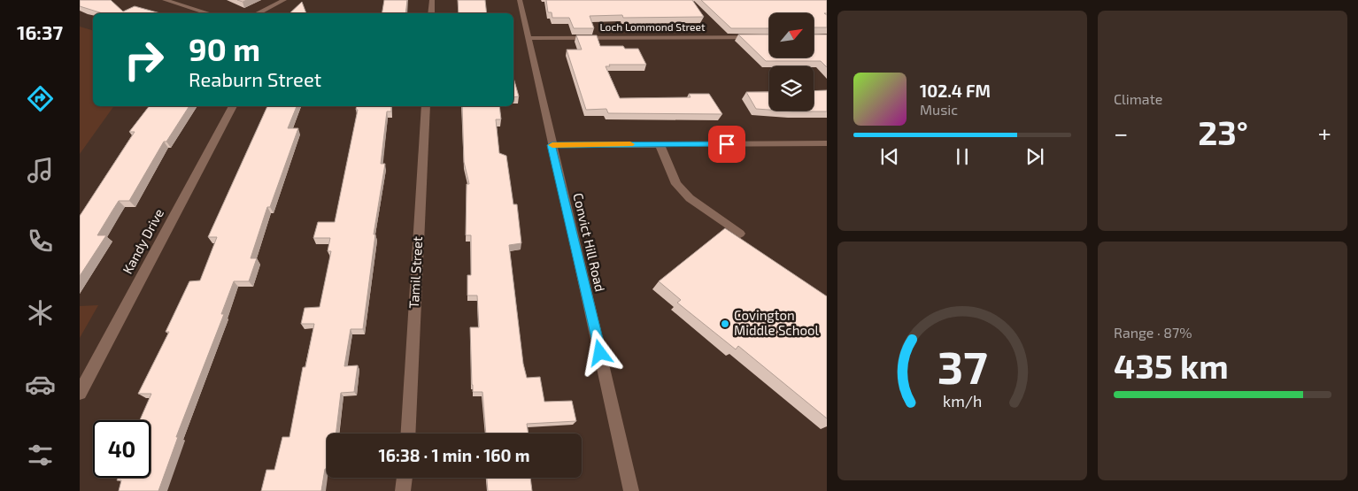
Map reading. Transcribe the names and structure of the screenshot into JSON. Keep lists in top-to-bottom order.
{
  "streets": {
    "street": [
      "Loch Lommond Street",
      "Kandy Drive",
      "Convict Hill Road",
      "Tamil Street"
    ]
  },
  "crossings": [
    ["Loch Lommond Street", "Convict Hill Road"]
  ],
  "places": ["Covington Middle School"],
  "north": "top right",
  "page": {
    "tabs": "16:37",
    "tile": [
      "Climate",
      ["Range · 87%", "435 km"]
    ],
    "turn": ["90 m", "Reaburn Street"],
    "song": ["102.4 FM", "Music"],
    "heat": ["−", "23°", "+"],
    "limit": "40",
    "trip": "16:38 · 1 min · 160 m",
    "gauge": ["37", "km/h"]
  }
}
